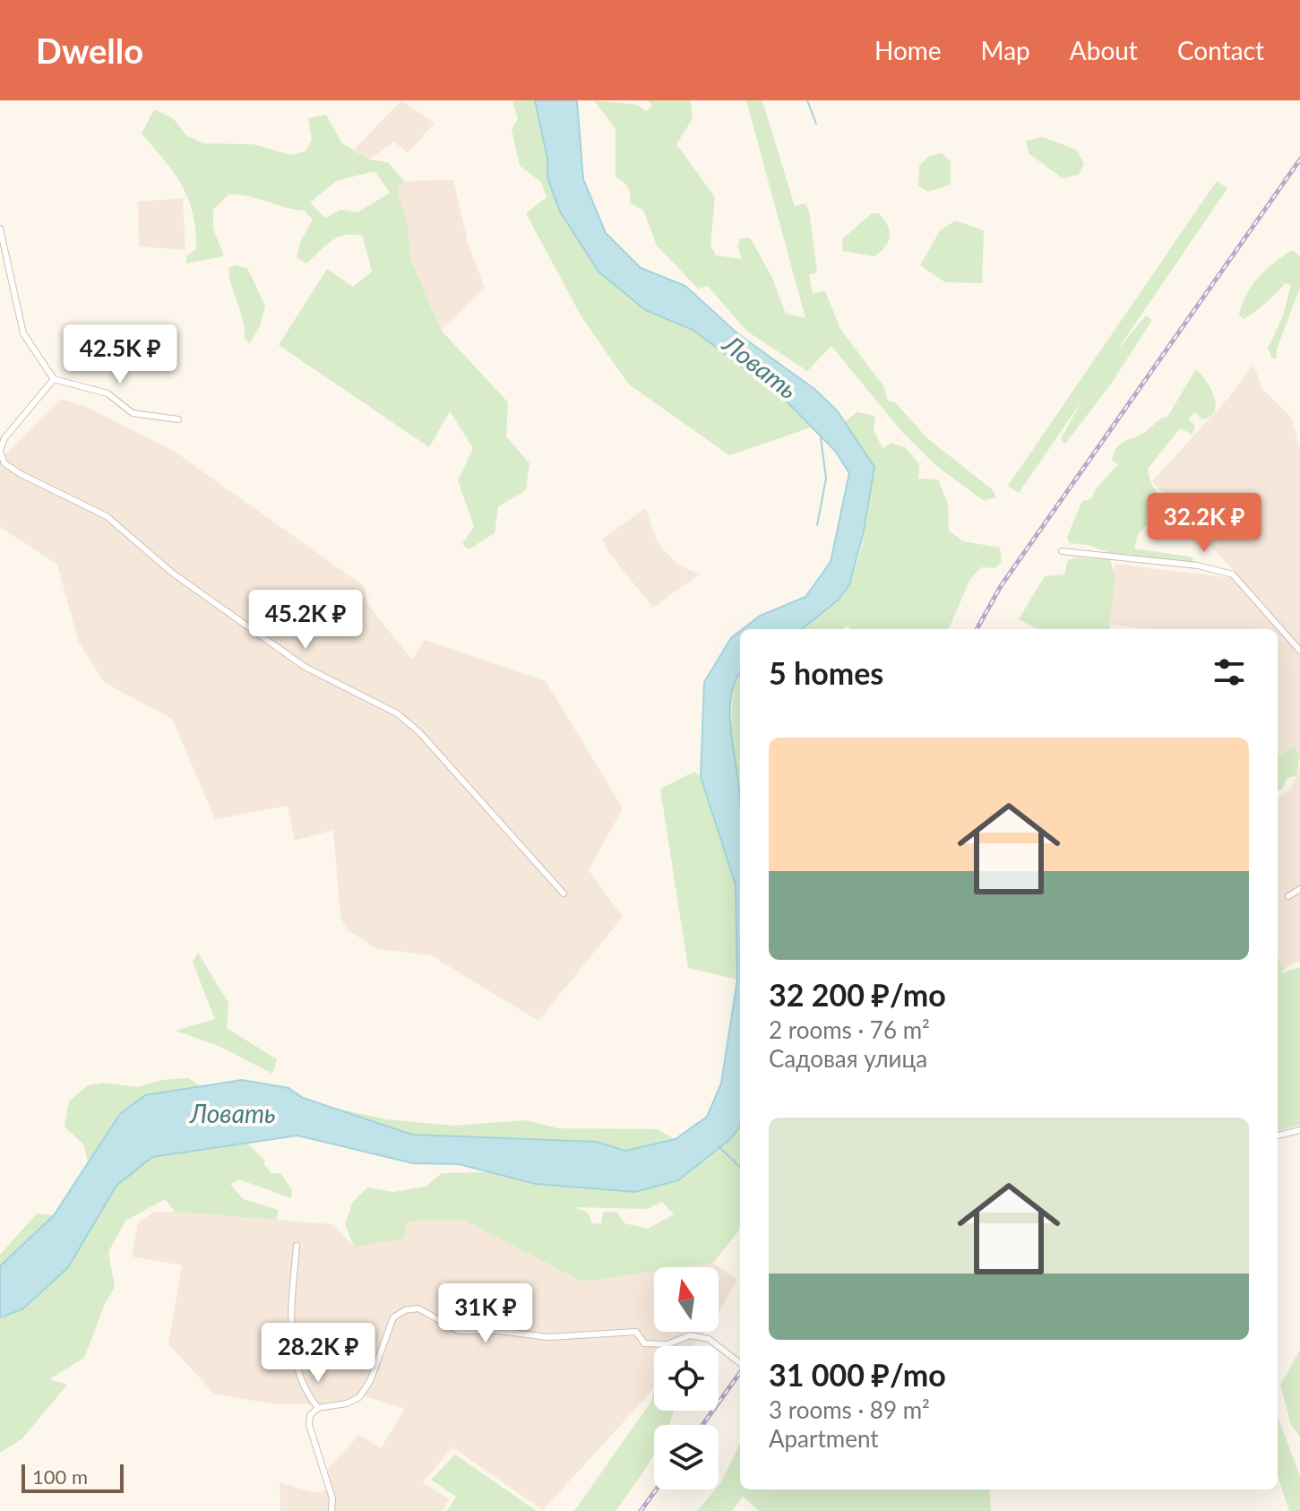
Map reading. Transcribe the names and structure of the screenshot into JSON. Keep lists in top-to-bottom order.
{
  "water": ["Ловать"],
  "scale_bar": "100 m",
  "north": "top",
  "page": {
    "header": "Dwello",
    "nav": [
      "Home",
      "Map",
      "About",
      "Contact"
    ],
    "price": [
      "42.5K ₽",
      "32.2K ₽",
      "45.2K ₽",
      "31K ₽",
      "28.2K ₽"
    ],
    "heading": "5 homes",
    "list": [
      {
        "name": "32 200 ₽/mo",
        "note": "2 rooms · 76 m² · Садовая улица"
      },
      {
        "name": "31 000 ₽/mo",
        "note": "3 rooms · 89 m² · Apartment"
      }
    ],
    "scale": "100 m"
  }
}
